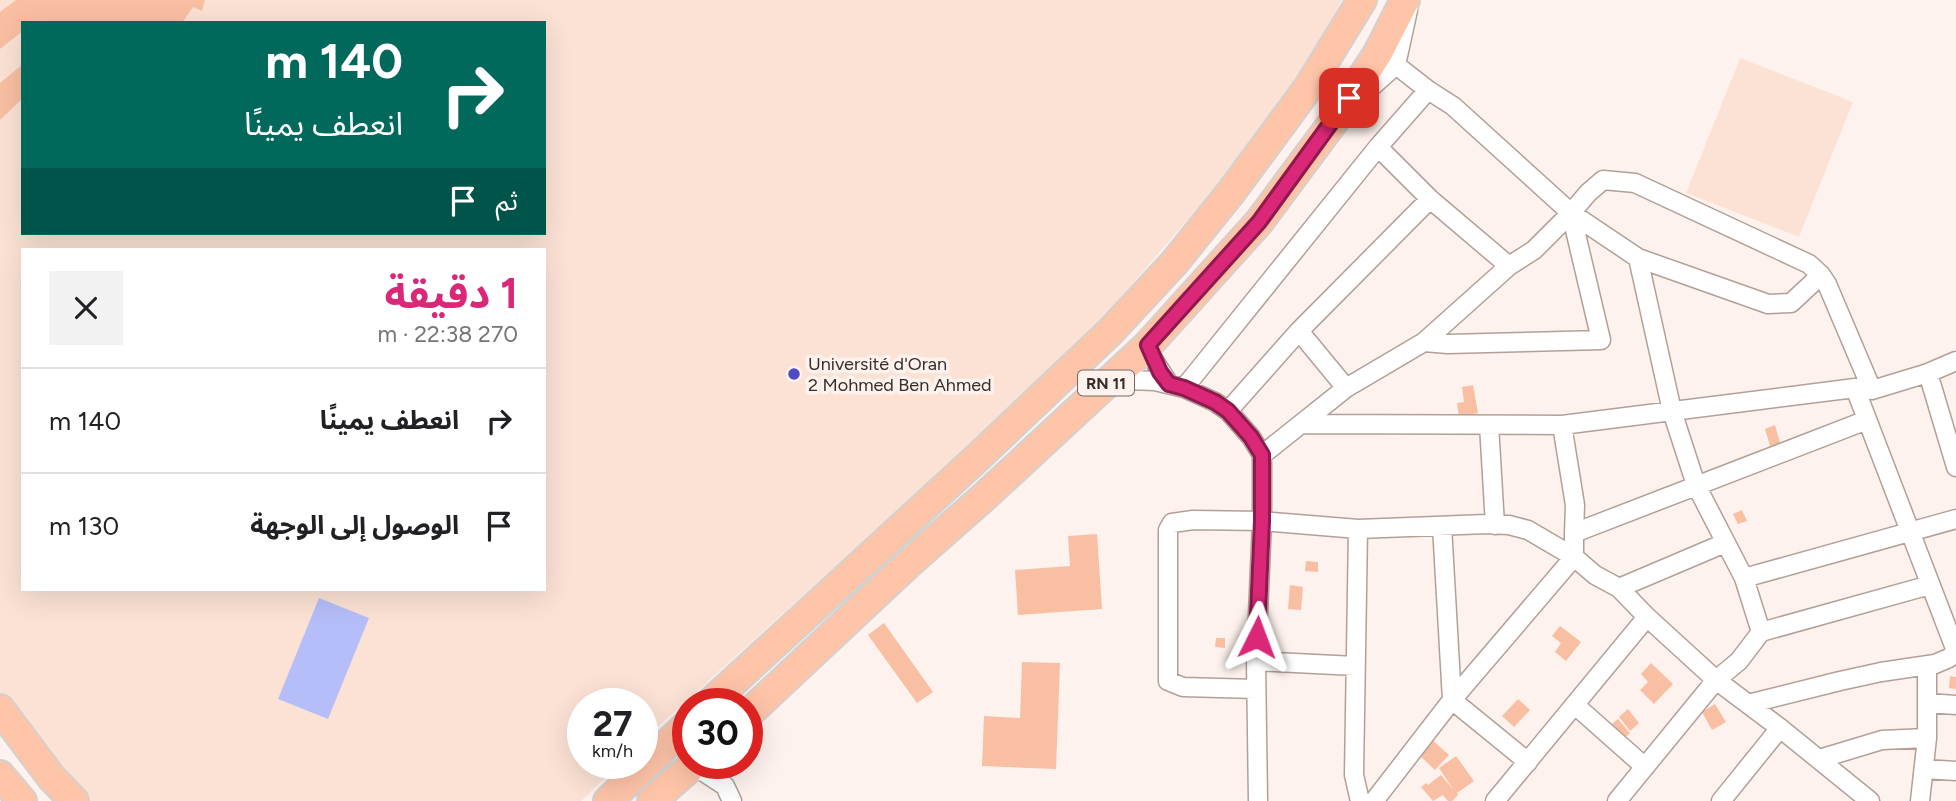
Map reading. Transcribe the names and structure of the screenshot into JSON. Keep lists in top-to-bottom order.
{
  "streets": {
    "highway": ["RN 11"]
  },
  "places": ["Université d'Oran 2 Mohmed Ben Ahmed"],
  "page": {
    "turn": ["140 m", "انعطف يمينًا"],
    "then": "ثم",
    "heading": ["1 دقيقة", "270 m · 22:38"],
    "list": [
      {
        "name": "انعطف يمينًا",
        "value": "140 m"
      },
      {
        "name": "الوصول إلى الوجهة",
        "value": "130 m"
      }
    ],
    "speed": "27 km/h",
    "limit": "30"
  }
}
